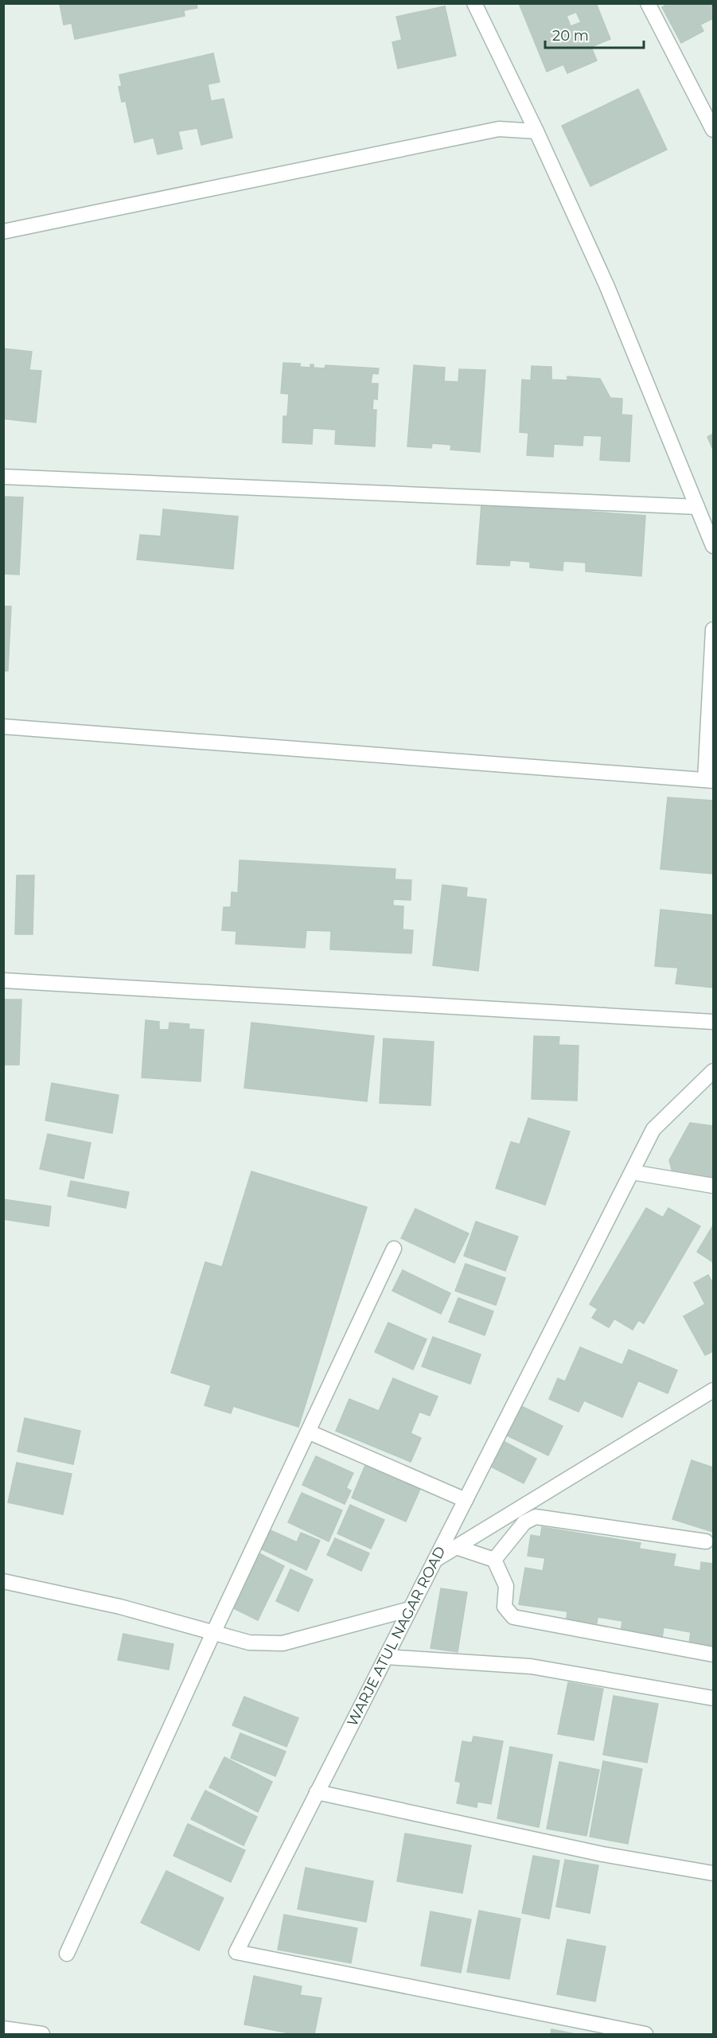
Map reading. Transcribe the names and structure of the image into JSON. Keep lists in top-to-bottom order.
{
  "streets": {
    "street": ["WARJE ATUL NAGAR ROAD"]
  },
  "scale_bar": "20 m"
}
